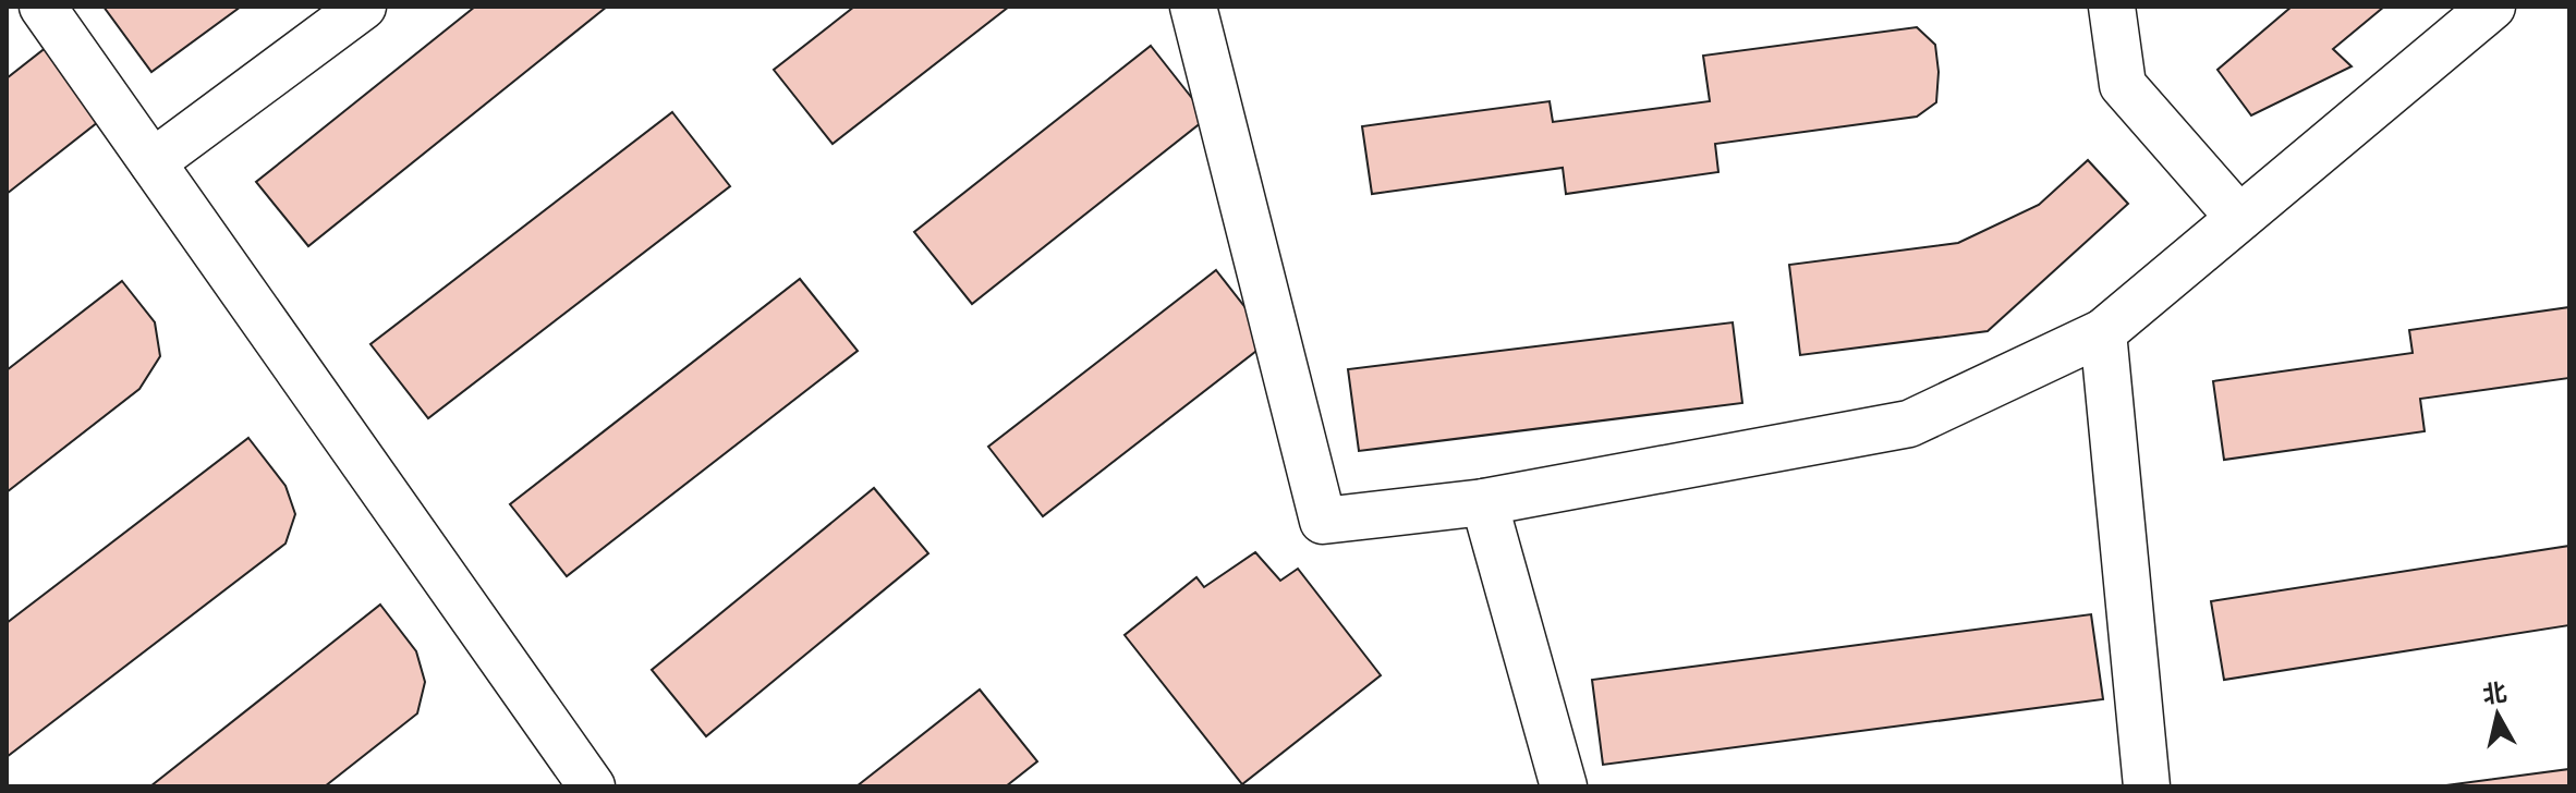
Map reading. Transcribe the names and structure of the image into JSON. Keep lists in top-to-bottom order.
{
  "north": "top"
}
